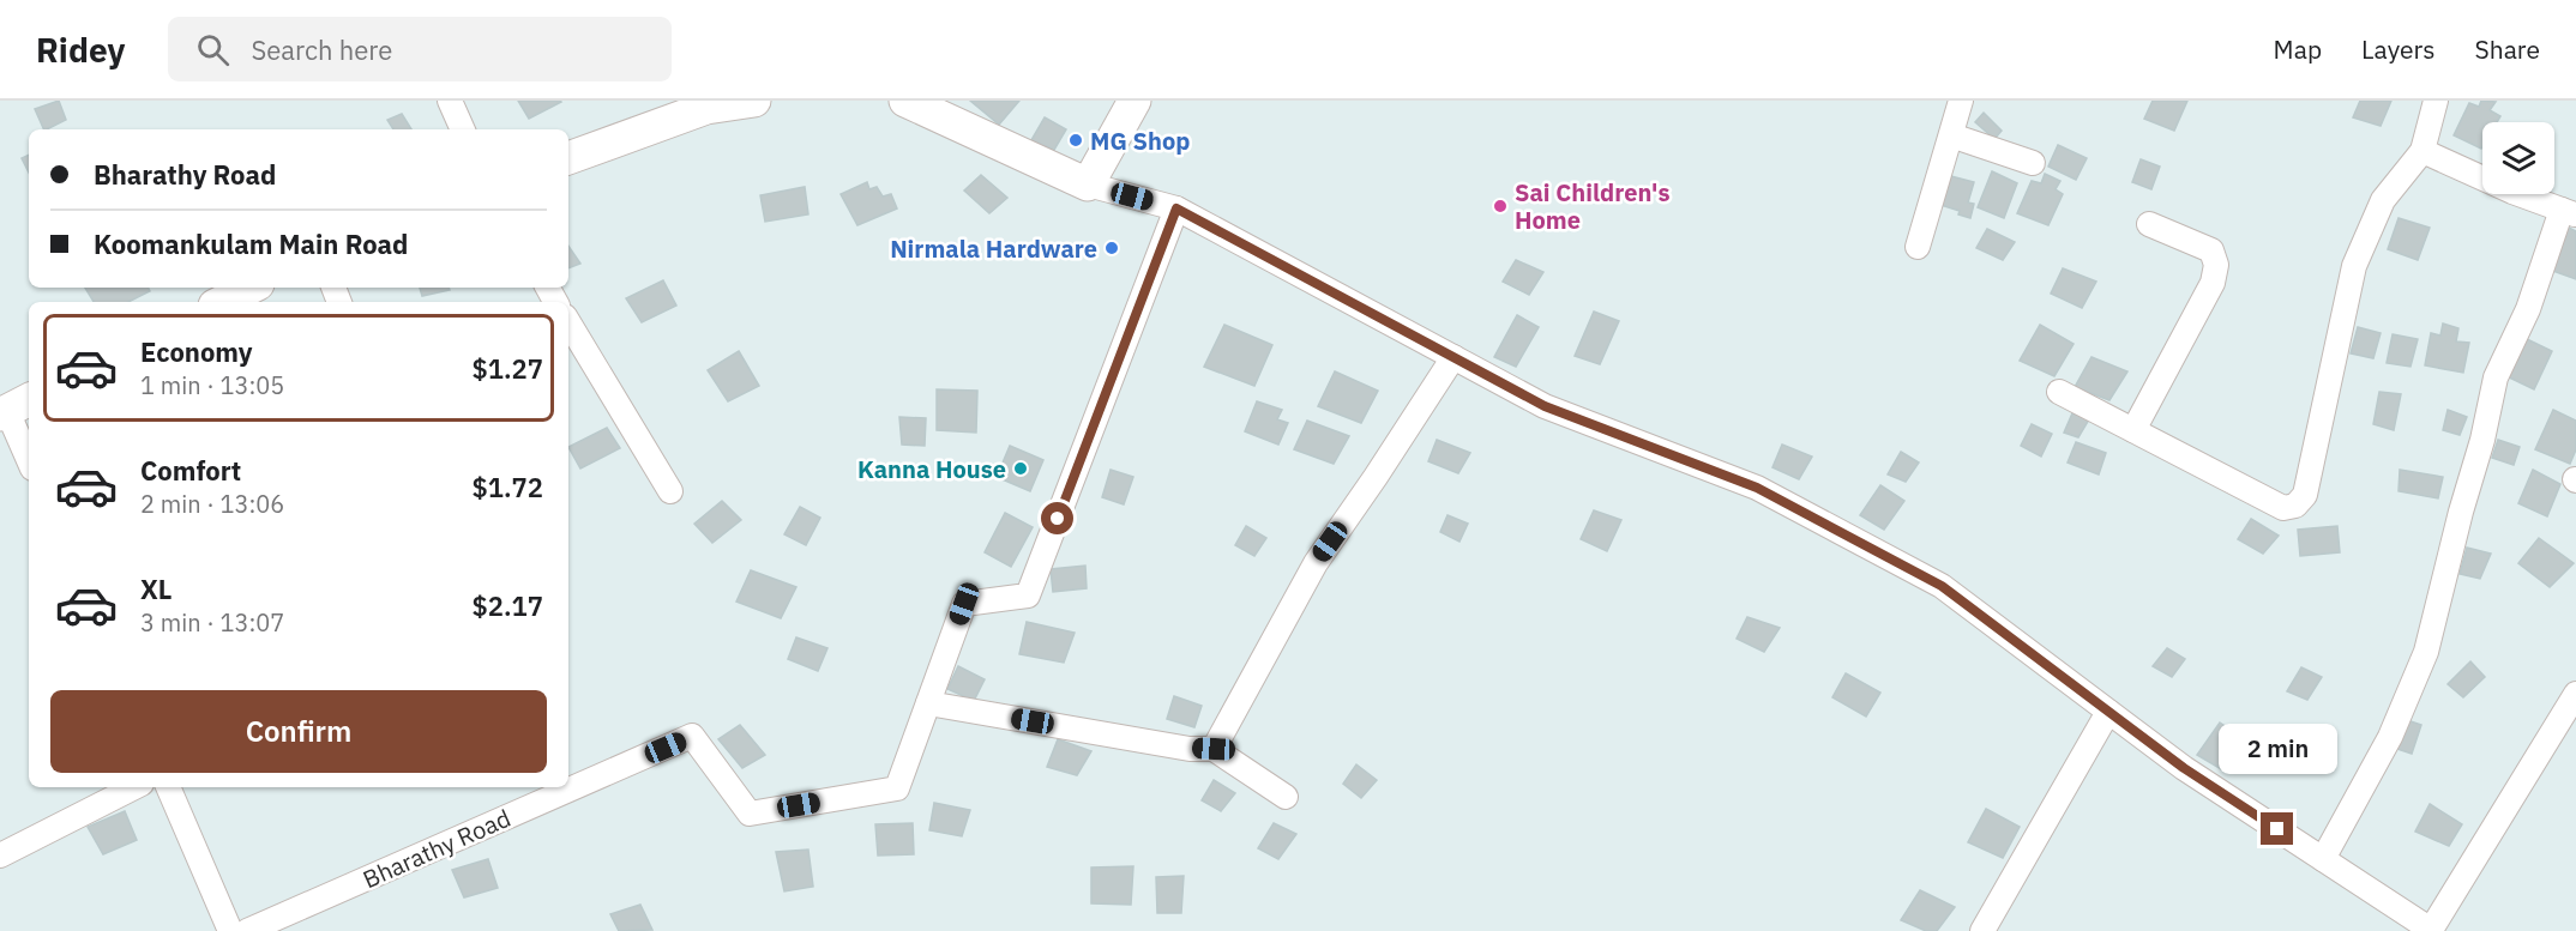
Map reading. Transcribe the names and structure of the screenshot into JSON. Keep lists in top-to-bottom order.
{
  "streets": {
    "street": ["Bharathy Road"]
  },
  "places": [
    "MG Shop",
    "Sai Children's Home",
    "Nirmala Hardware",
    "Kanna House"
  ],
  "page": {
    "header": "Ridey",
    "search": "Search here",
    "nav": ["Map", "Layers", "Share"],
    "banner": ["Bharathy Road", "Koomankulam Main Road"],
    "list": [
      {
        "name": "Economy",
        "note": "1 min · 13:05",
        "value": "$1.27"
      },
      {
        "name": "Comfort",
        "note": "2 min · 13:06",
        "value": "$1.72"
      },
      {
        "name": "XL",
        "note": "3 min · 13:07",
        "value": "$2.17"
      }
    ],
    "buttons": "Confirm",
    "bubble": "2 min"
  }
}
